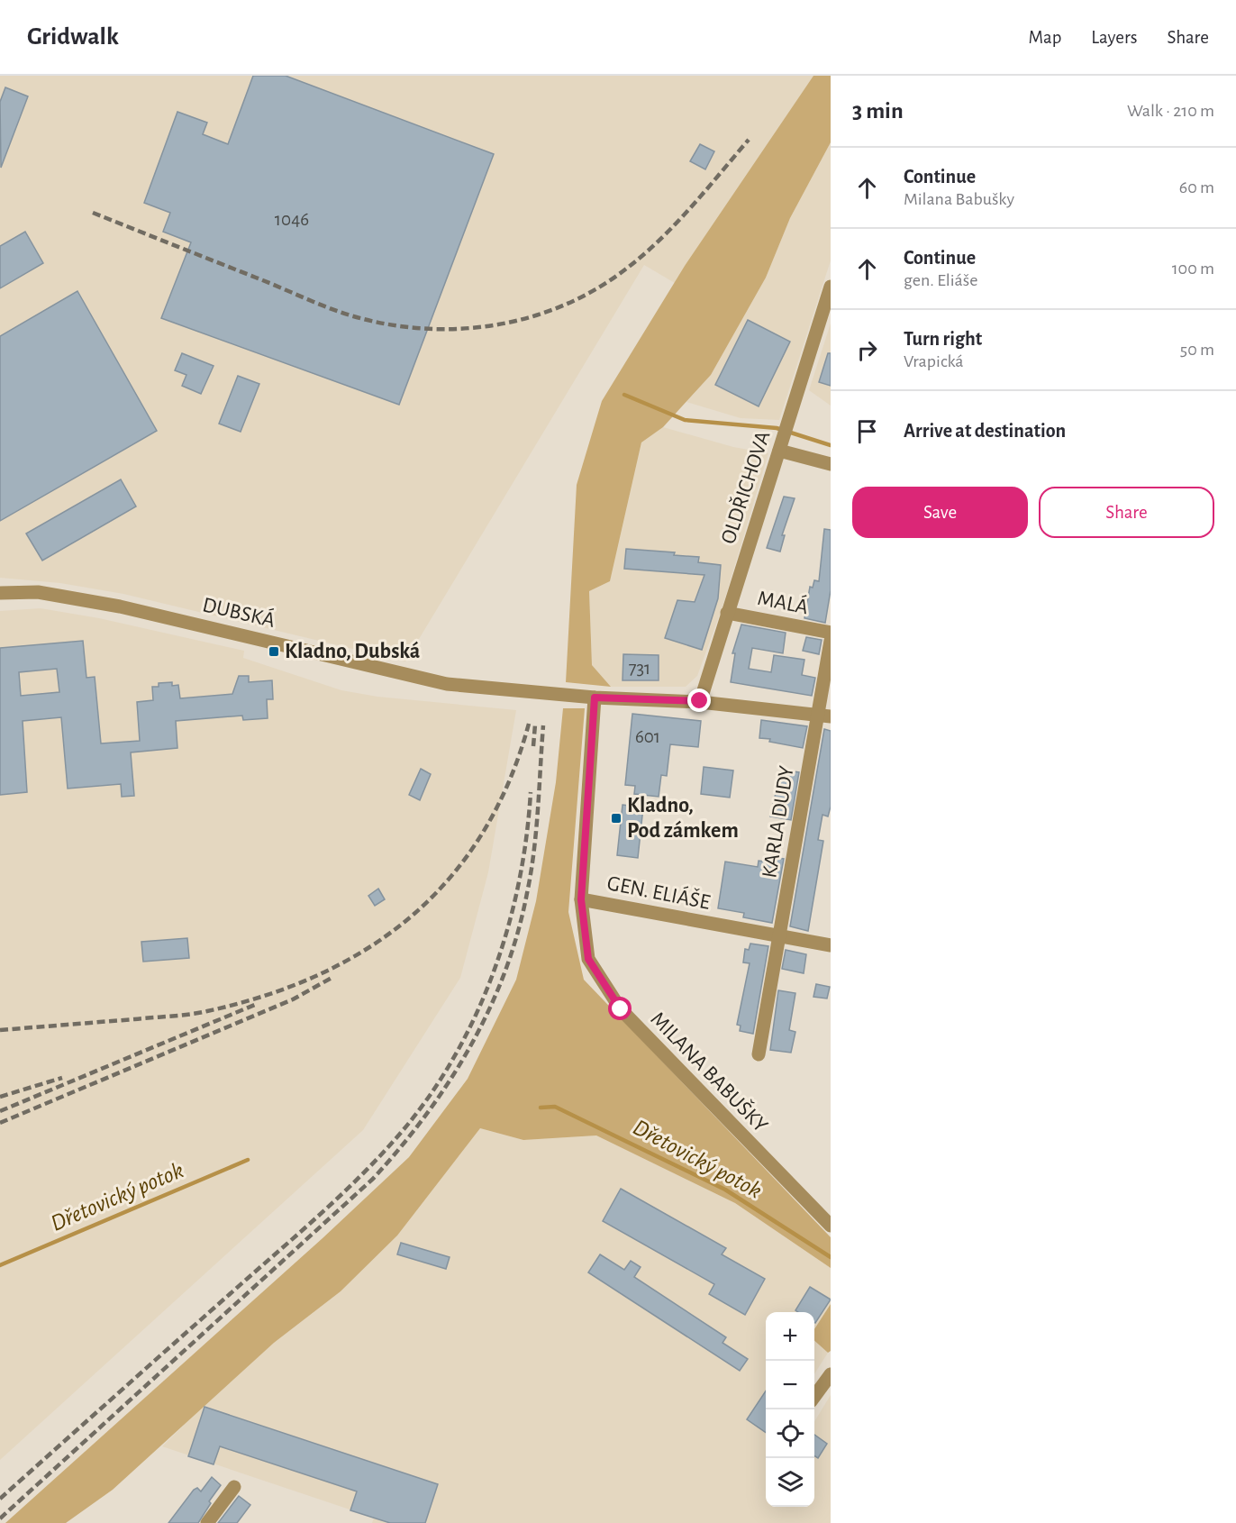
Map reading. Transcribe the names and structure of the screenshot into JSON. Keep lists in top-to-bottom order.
{
  "streets": {
    "street": [
      "OLDŘICHOVA",
      "MALÁ",
      "DUBSKÁ",
      "KARLA DUDY",
      "GEN. ELIÁŠE",
      "MILANA BABUŠKY"
    ]
  },
  "crossings": [
    ["OLDŘICHOVA", "MALÁ"],
    ["OLDŘICHOVA", "DUBSKÁ"],
    ["DUBSKÁ", "KARLA DUDY"],
    ["DUBSKÁ", "GEN. ELIÁŠE"],
    ["KARLA DUDY", "GEN. ELIÁŠE"],
    ["GEN. ELIÁŠE", "MILANA BABUŠKY"]
  ],
  "water": ["Dřetovický potok"],
  "places": {
    "transit": ["Kladno, Dubská", "Kladno, Pod zámkem"]
  },
  "house_numbers": ["1046", "731", "601"],
  "page": {
    "header": "Gridwalk",
    "nav": ["Map", "Layers", "Share"],
    "heading": ["3 min", "Walk · 210 m"],
    "list": [
      ["Continue", "Milana Babušky", "60 m"],
      ["Continue", "gen. Eliáše", "100 m"],
      ["Turn right", "Vrapická", "50 m"],
      "Arrive at destination"
    ],
    "buttons": ["Save", "Share"],
    "map_buttons": ["+", "−"]
  }
}
